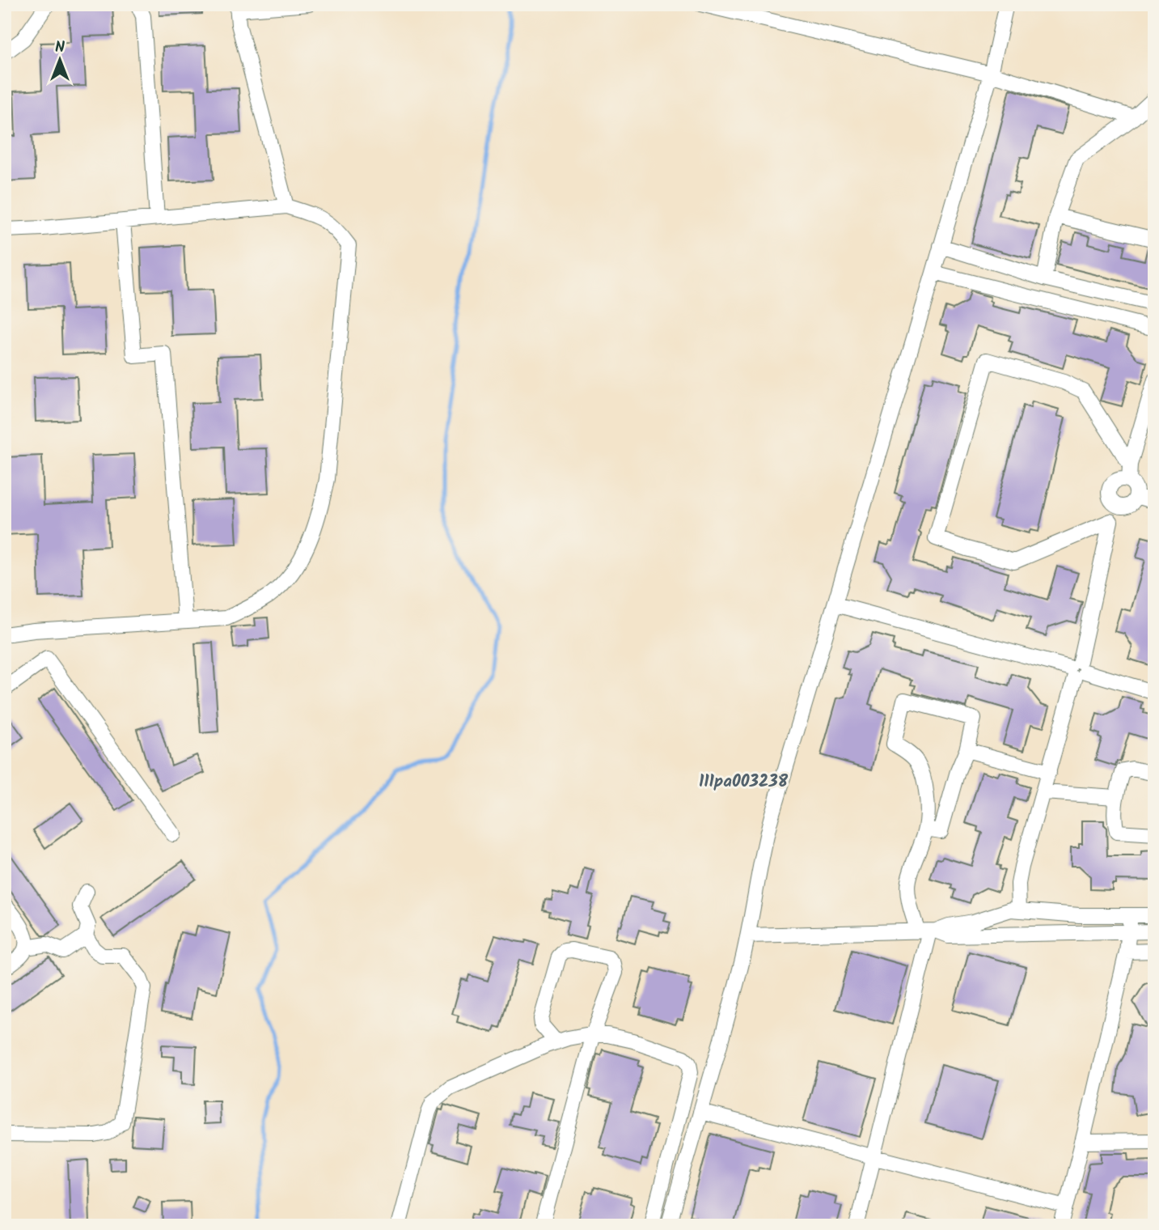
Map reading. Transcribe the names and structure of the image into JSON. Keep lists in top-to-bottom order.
{
  "districts": ["111pa003238"],
  "north": "top"
}
